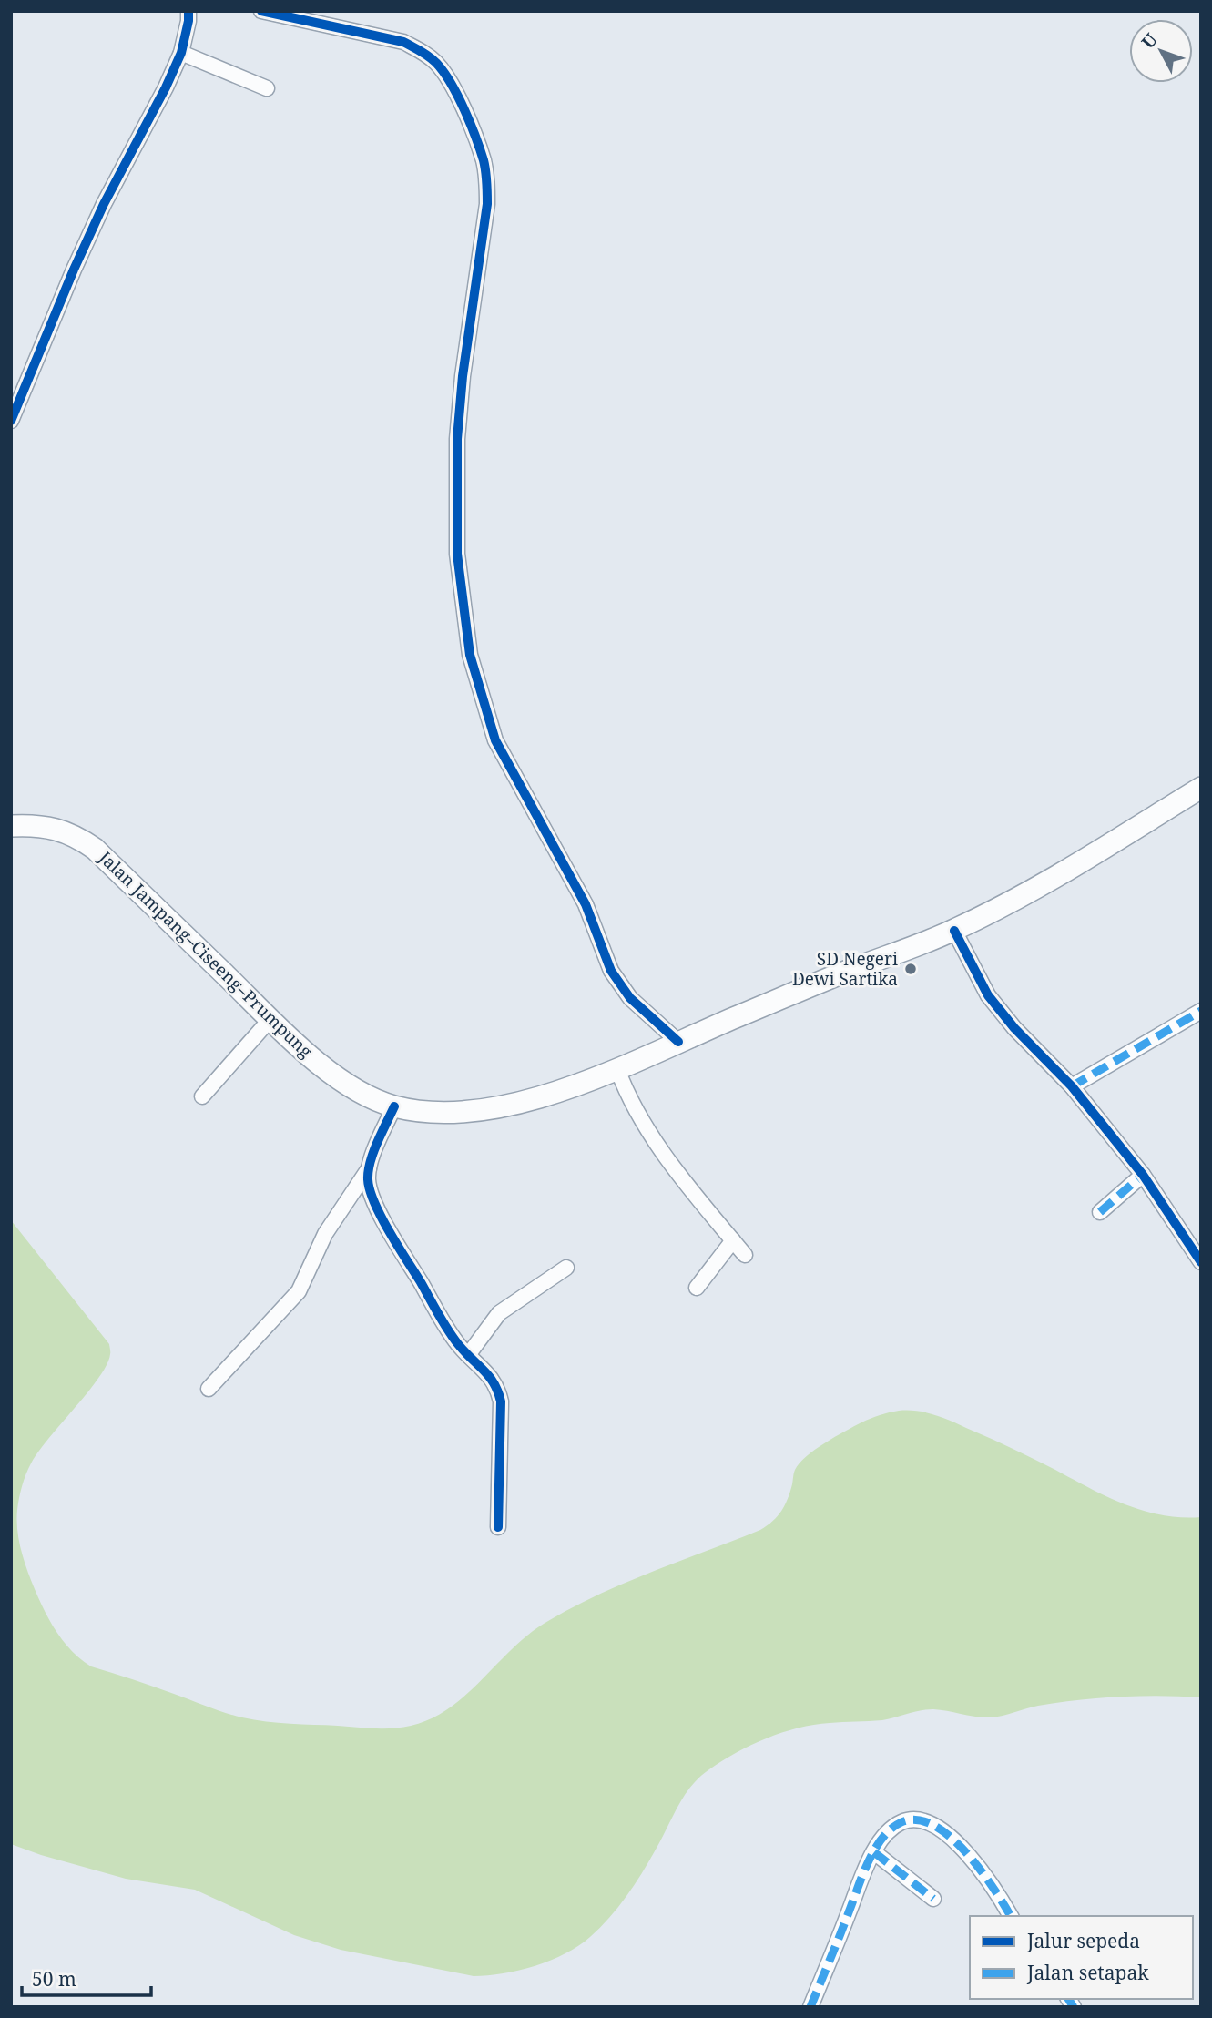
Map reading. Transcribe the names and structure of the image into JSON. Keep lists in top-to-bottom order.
{
  "streets": {
    "main road": ["Jalan Jampang–Ciseeng–Prumpung"]
  },
  "places": ["SD Negeri Dewi Sartika"],
  "legend": ["Jalur sepeda", "Jalan setapak"],
  "scale_bar": "50 m",
  "north": "top left"
}
